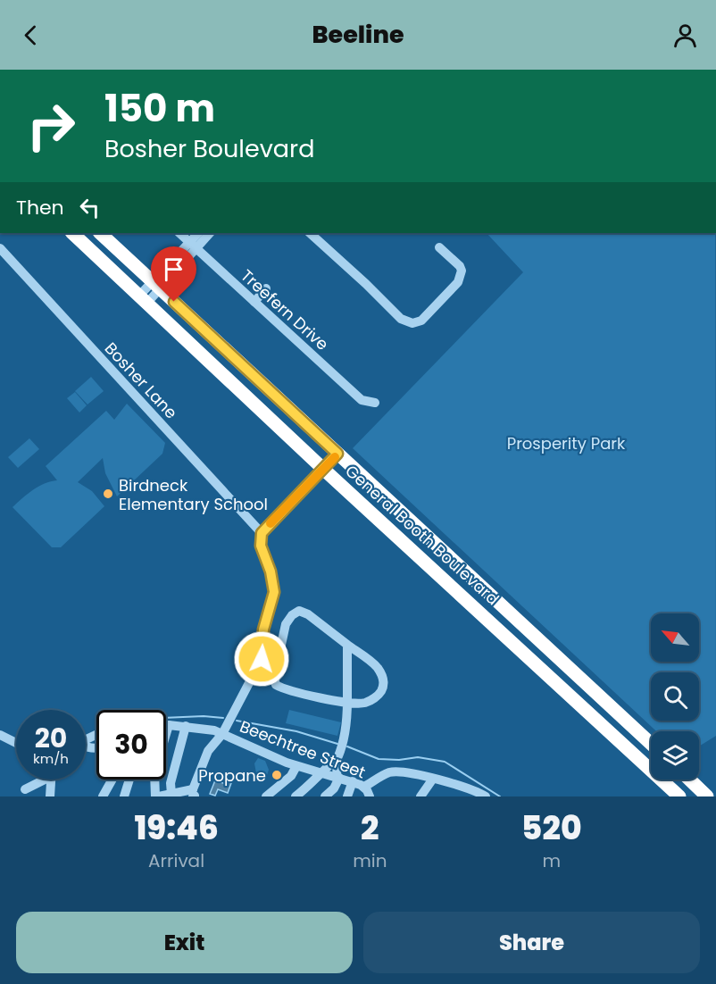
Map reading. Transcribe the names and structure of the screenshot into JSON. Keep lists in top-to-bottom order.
{
  "streets": {
    "highway": ["General Booth Boulevard"],
    "street": ["Treefern Drive", "Bosher Lane", "Beechtree Street"]
  },
  "parks": ["Prosperity Park"],
  "places": ["Birdneck Elementary School", "Propane"],
  "north": "top left",
  "page": {
    "header": "Beeline",
    "turn": ["150 m", "Bosher Boulevard"],
    "then": "Then",
    "speed": "20 km/h",
    "limit": "30",
    "eta": [
      "19:46",
      "Arrival",
      "2",
      "min",
      "520",
      "m"
    ],
    "buttons": ["Exit", "Share"]
  }
}
